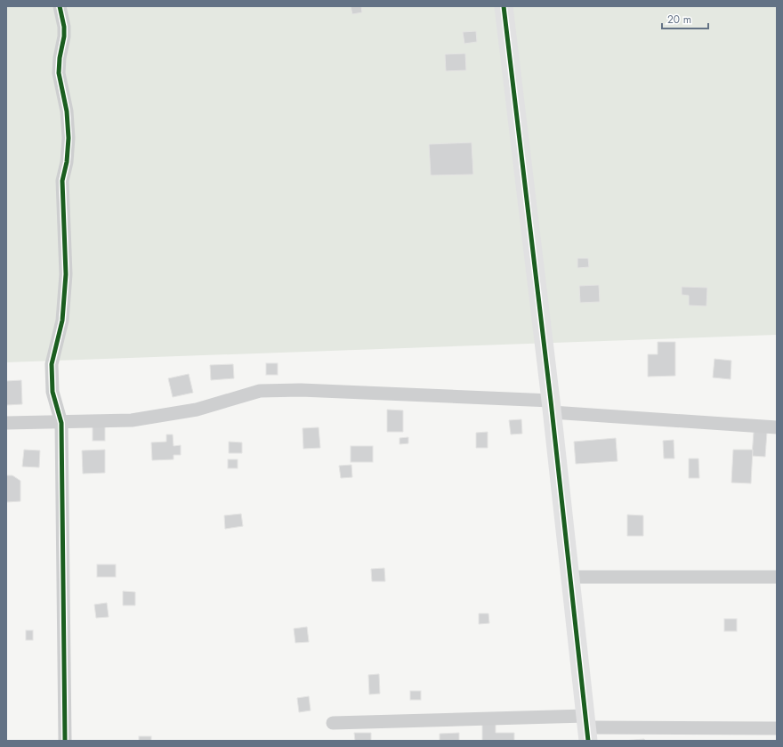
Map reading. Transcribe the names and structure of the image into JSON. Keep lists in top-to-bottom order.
{
  "scale_bar": "20 m"
}
